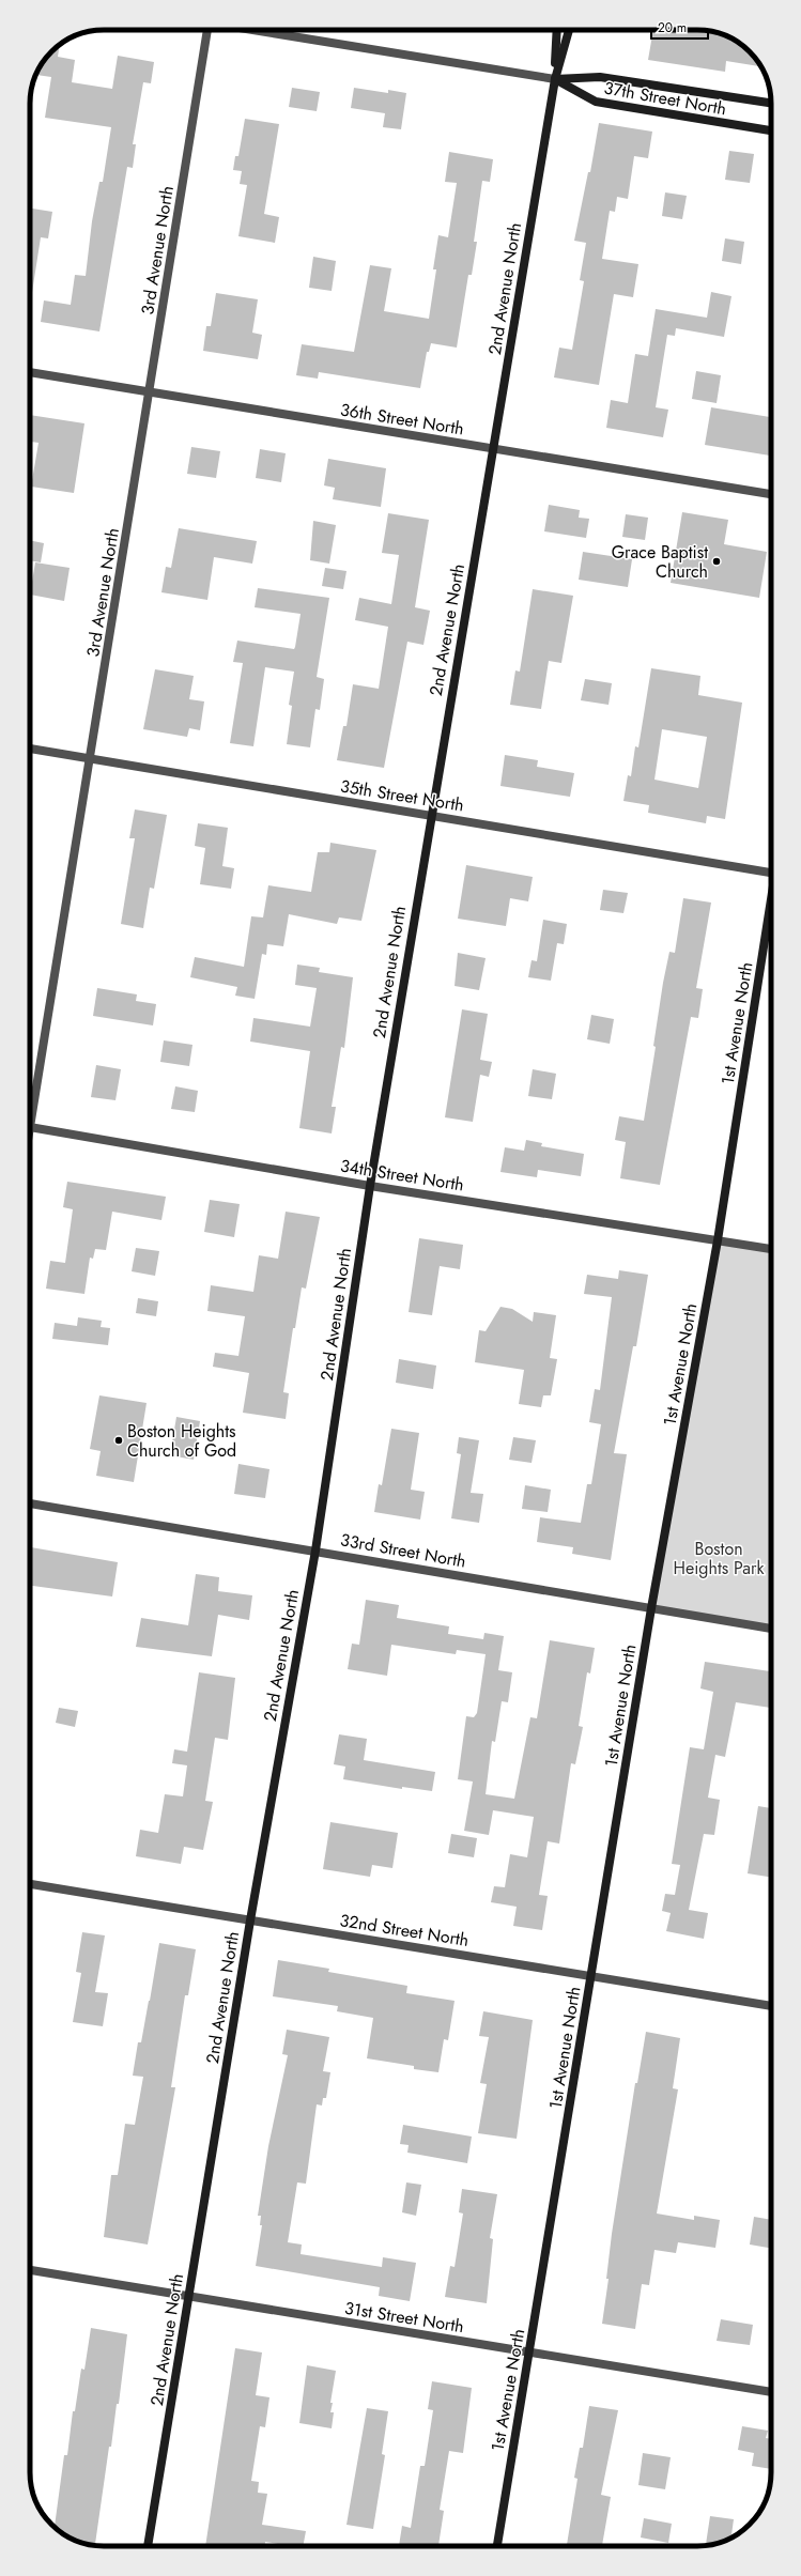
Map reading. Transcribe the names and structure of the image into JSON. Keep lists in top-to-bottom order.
{
  "streets": {
    "main road": ["37th Street North", "2nd Avenue North", "1st Avenue North"],
    "street": [
      "3rd Avenue North",
      "36th Street North",
      "35th Street North",
      "34th Street North",
      "33rd Street North",
      "32nd Street North",
      "31st Street North"
    ]
  },
  "crossings": [
    ["37th Street North", "2nd Avenue North"],
    ["3rd Avenue North", "36th Street North"],
    ["3rd Avenue North", "35th Street North"],
    ["2nd Avenue North", "36th Street North"],
    ["2nd Avenue North", "35th Street North"],
    ["2nd Avenue North", "34th Street North"],
    ["2nd Avenue North", "33rd Street North"],
    ["2nd Avenue North", "32nd Street North"],
    ["2nd Avenue North", "31st Street North"],
    ["1st Avenue North", "34th Street North"],
    ["1st Avenue North", "33rd Street North"],
    ["1st Avenue North", "32nd Street North"],
    ["1st Avenue North", "31st Street North"]
  ],
  "parks": ["Boston Heights Park"],
  "places": ["Grace Baptist Church", "Boston Heights Church of God"],
  "scale_bar": "20 m"
}
